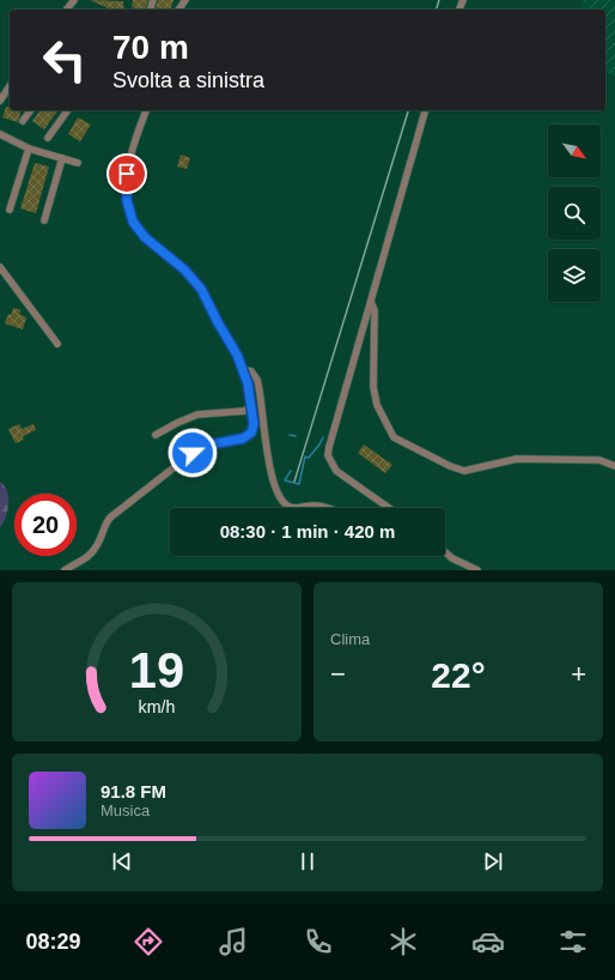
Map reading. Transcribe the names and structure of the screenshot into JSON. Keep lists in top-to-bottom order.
{
  "north": "bottom right",
  "page": {
    "turn": ["70 m", "Svolta a sinistra"],
    "limit": "20",
    "trip": "08:30 · 1 min · 420 m",
    "tile": "Clima",
    "heat": ["−", "22°", "+"],
    "song": ["91.8 FM", "Musica"],
    "tabs": "08:29",
    "gauge": ["19", "km/h"]
  }
}
